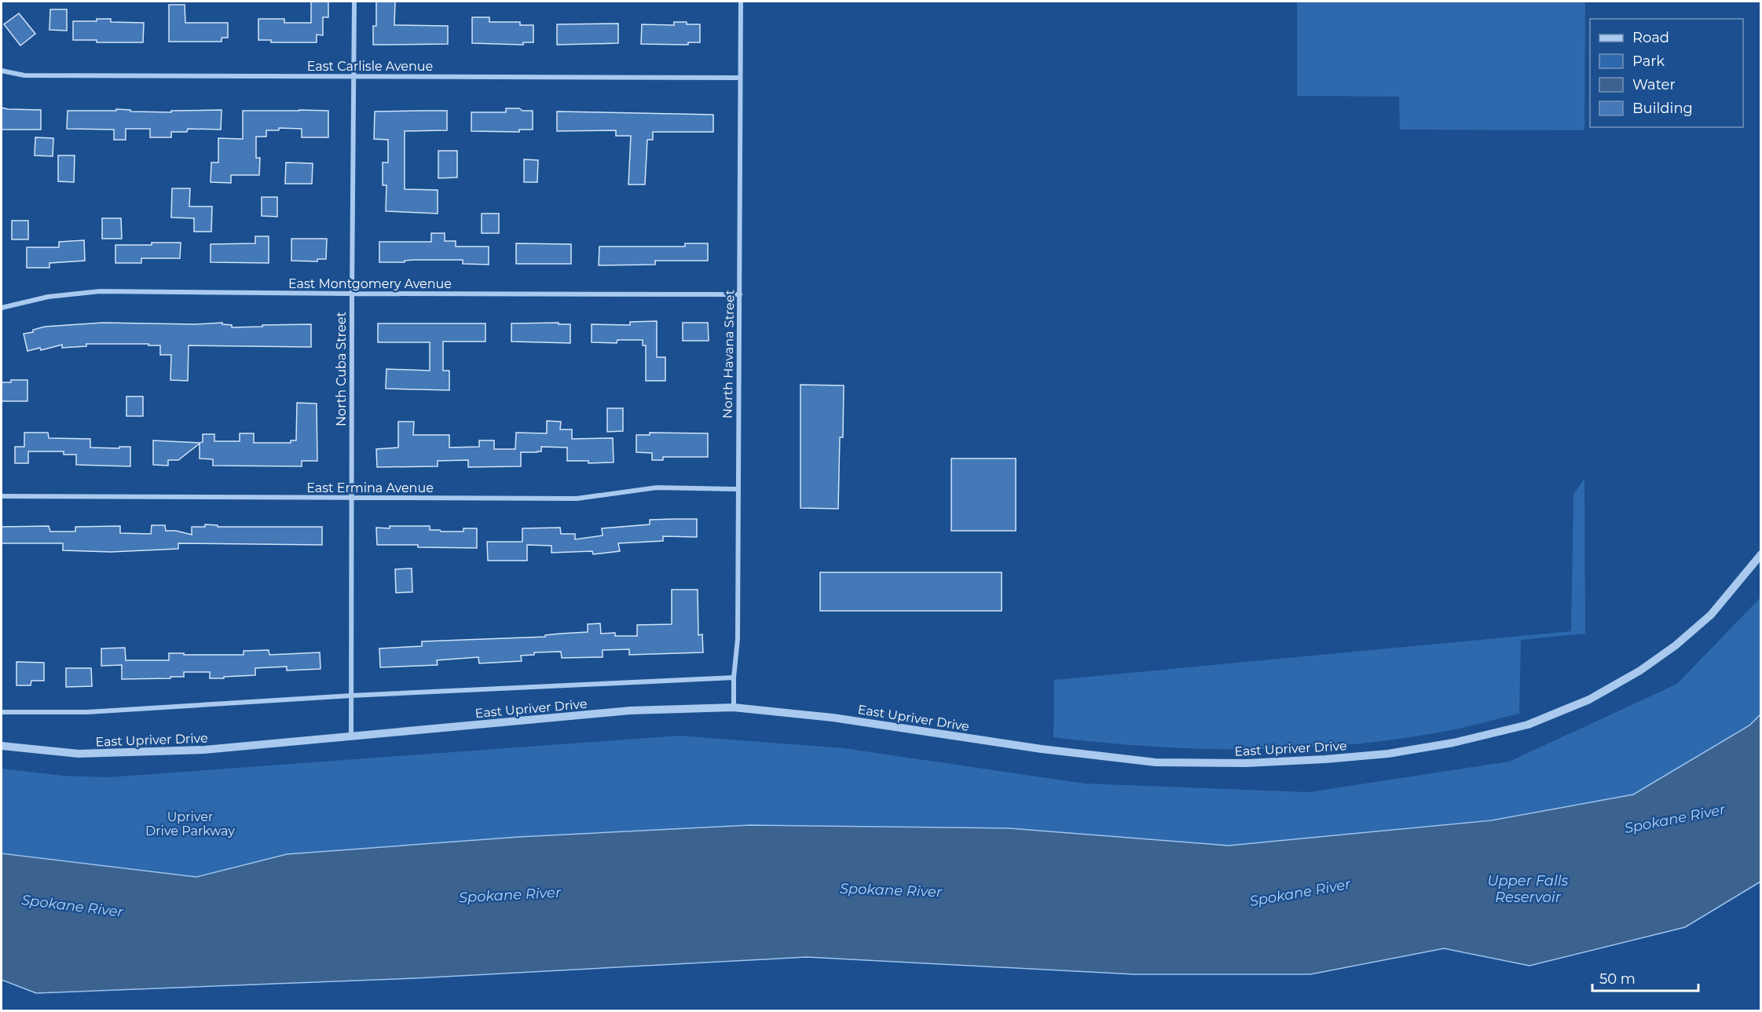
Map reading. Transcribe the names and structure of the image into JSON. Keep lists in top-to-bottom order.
{
  "streets": {
    "street": [
      "East Carlisle Avenue",
      "East Montgomery Avenue",
      "North Havana Street",
      "North Cuba Street",
      "East Ermina Avenue",
      "East Upriver Drive"
    ]
  },
  "crossings": [
    ["East Carlisle Avenue", "North Havana Street"],
    ["East Carlisle Avenue", "North Cuba Street"],
    ["East Montgomery Avenue", "North Havana Street"],
    ["East Montgomery Avenue", "North Cuba Street"],
    ["North Havana Street", "East Ermina Avenue"],
    ["North Havana Street", "East Upriver Drive"],
    ["North Cuba Street", "East Ermina Avenue"],
    ["North Cuba Street", "East Upriver Drive"]
  ],
  "water": ["Spokane River", "Upper Falls Reservoir"],
  "parks": ["Upriver Drive Parkway"],
  "legend": [
    "Road",
    "Park",
    "Water",
    "Building"
  ],
  "scale_bar": "50 m"
}
